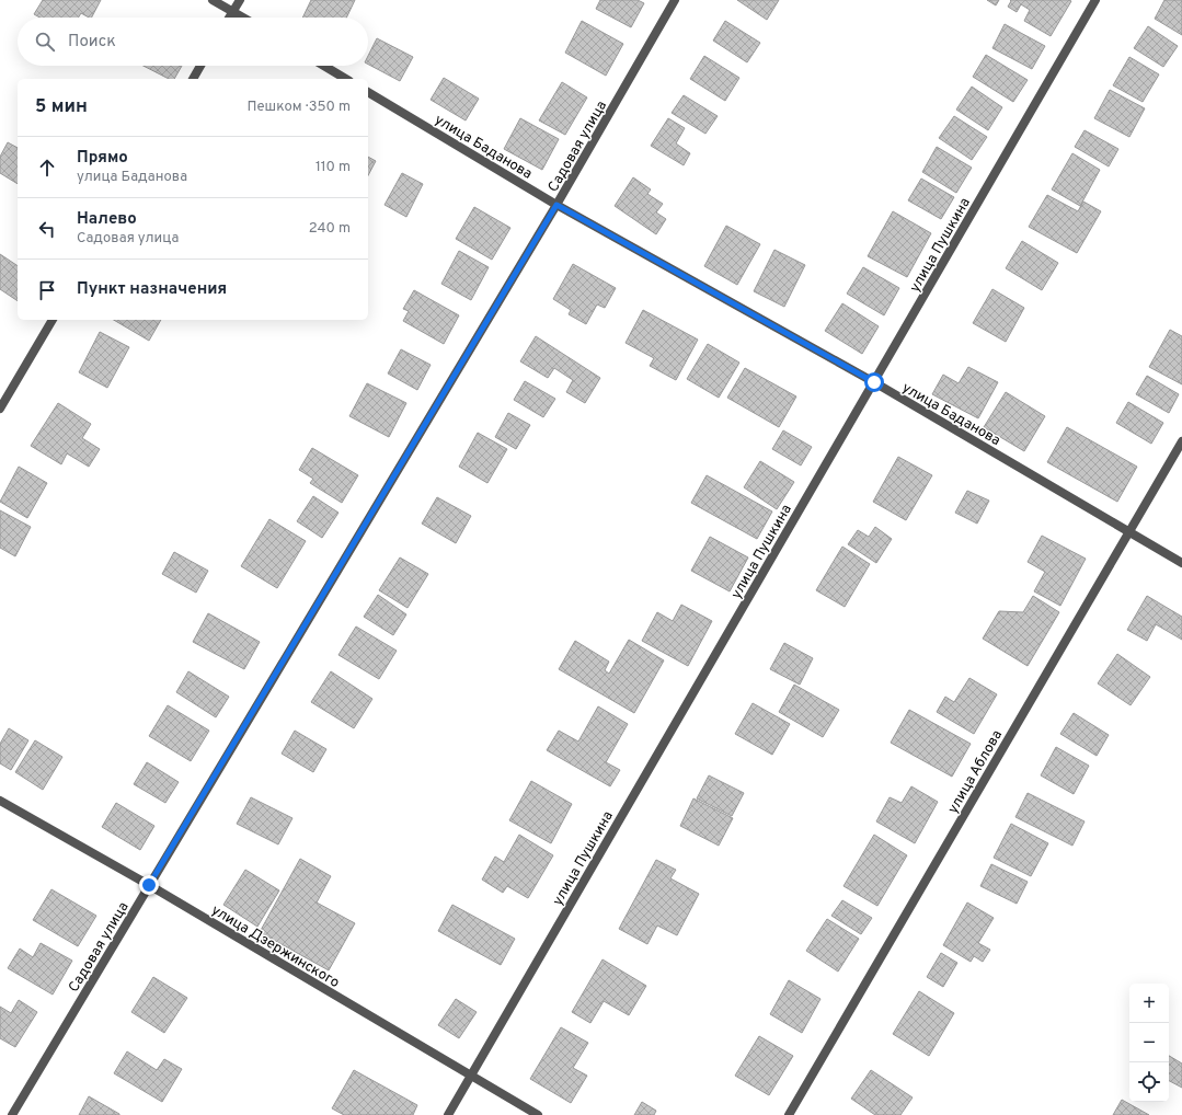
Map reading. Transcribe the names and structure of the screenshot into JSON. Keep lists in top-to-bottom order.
{
  "streets": {
    "street": [
      "улица Баданова",
      "Садовая улица",
      "улица Пушкина",
      "улица Аблова",
      "улица Дзержинского"
    ]
  },
  "crossings": [
    ["улица Баданова", "Садовая улица"],
    ["улица Баданова", "улица Пушкина"],
    ["улица Баданова", "улица Аблова"],
    ["Садовая улица", "улица Дзержинского"],
    ["улица Пушкина", "улица Дзержинского"]
  ],
  "page": {
    "search": "Поиск",
    "heading": ["5 мин", "Пешком · 350 m"],
    "list": [
      ["Прямо", "улица Баданова", "110 m"],
      ["Налево", "Садовая улица", "240 m"],
      "Пункт назначения"
    ],
    "map_buttons": ["+", "−"]
  }
}
